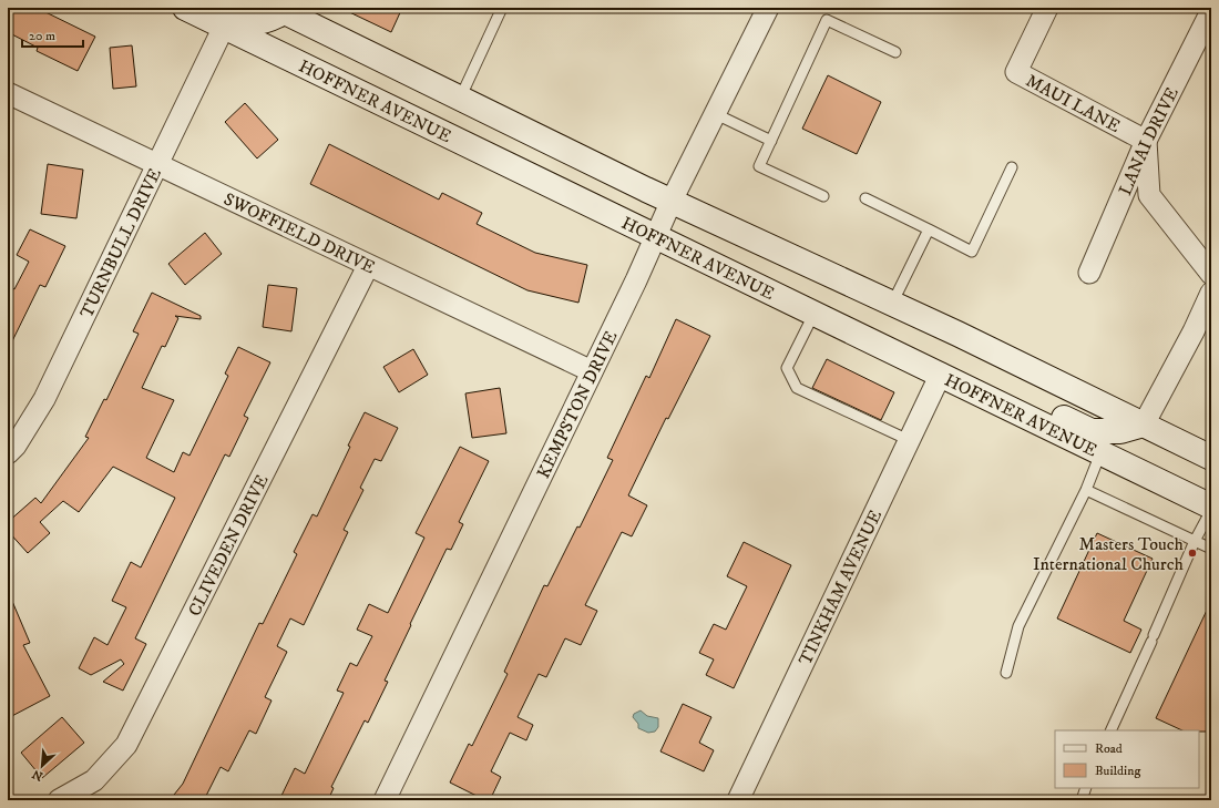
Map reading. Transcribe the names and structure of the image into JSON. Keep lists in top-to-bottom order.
{
  "streets": {
    "main road": ["HOFFNER AVENUE"],
    "street": [
      "MAUI LANE",
      "LANAI DRIVE",
      "SWOFFIELD DRIVE",
      "TURNBULL DRIVE",
      "KEMPSTON DRIVE",
      "CLIVEDEN DRIVE",
      "TINKHAM AVENUE"
    ]
  },
  "crossings": [
    ["HOFFNER AVENUE", "TURNBULL DRIVE"],
    ["HOFFNER AVENUE", "KEMPSTON DRIVE"],
    ["HOFFNER AVENUE", "TINKHAM AVENUE"],
    ["MAUI LANE", "LANAI DRIVE"],
    ["SWOFFIELD DRIVE", "TURNBULL DRIVE"],
    ["SWOFFIELD DRIVE", "KEMPSTON DRIVE"],
    ["SWOFFIELD DRIVE", "CLIVEDEN DRIVE"]
  ],
  "places": ["Masters Touch International Church"],
  "legend": ["Road", "Building"],
  "scale_bar": "20 m",
  "north": "bottom left"
}
